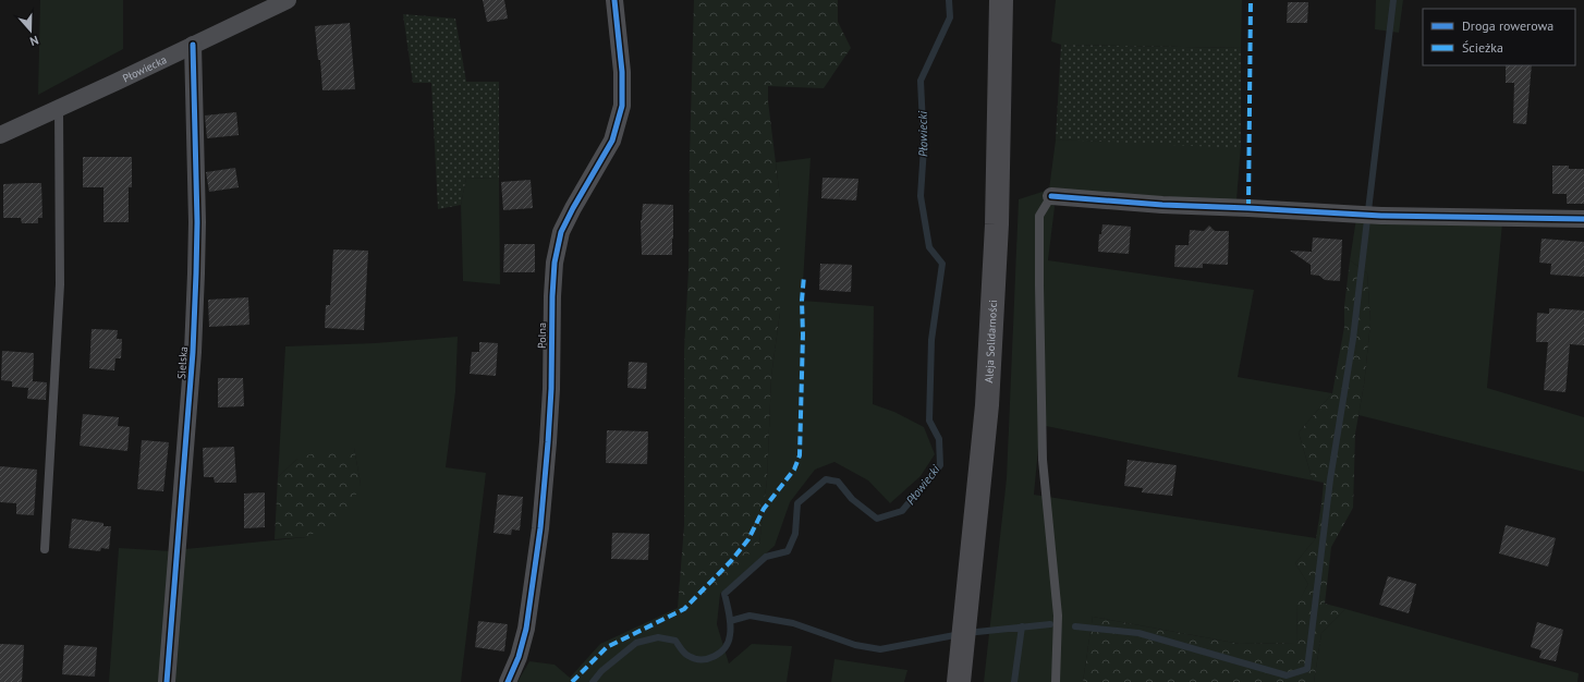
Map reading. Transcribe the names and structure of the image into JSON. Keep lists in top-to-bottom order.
{
  "streets": {
    "main road": ["Aleja Solidarności"],
    "street": ["Płowiecka", "Polna", "Sielska"]
  },
  "crossings": [
    ["Płowiecka", "Sielska"]
  ],
  "water": ["Płowiecki"],
  "legend": ["Droga rowerowa", "Ścieżka"],
  "north": "bottom"
}
